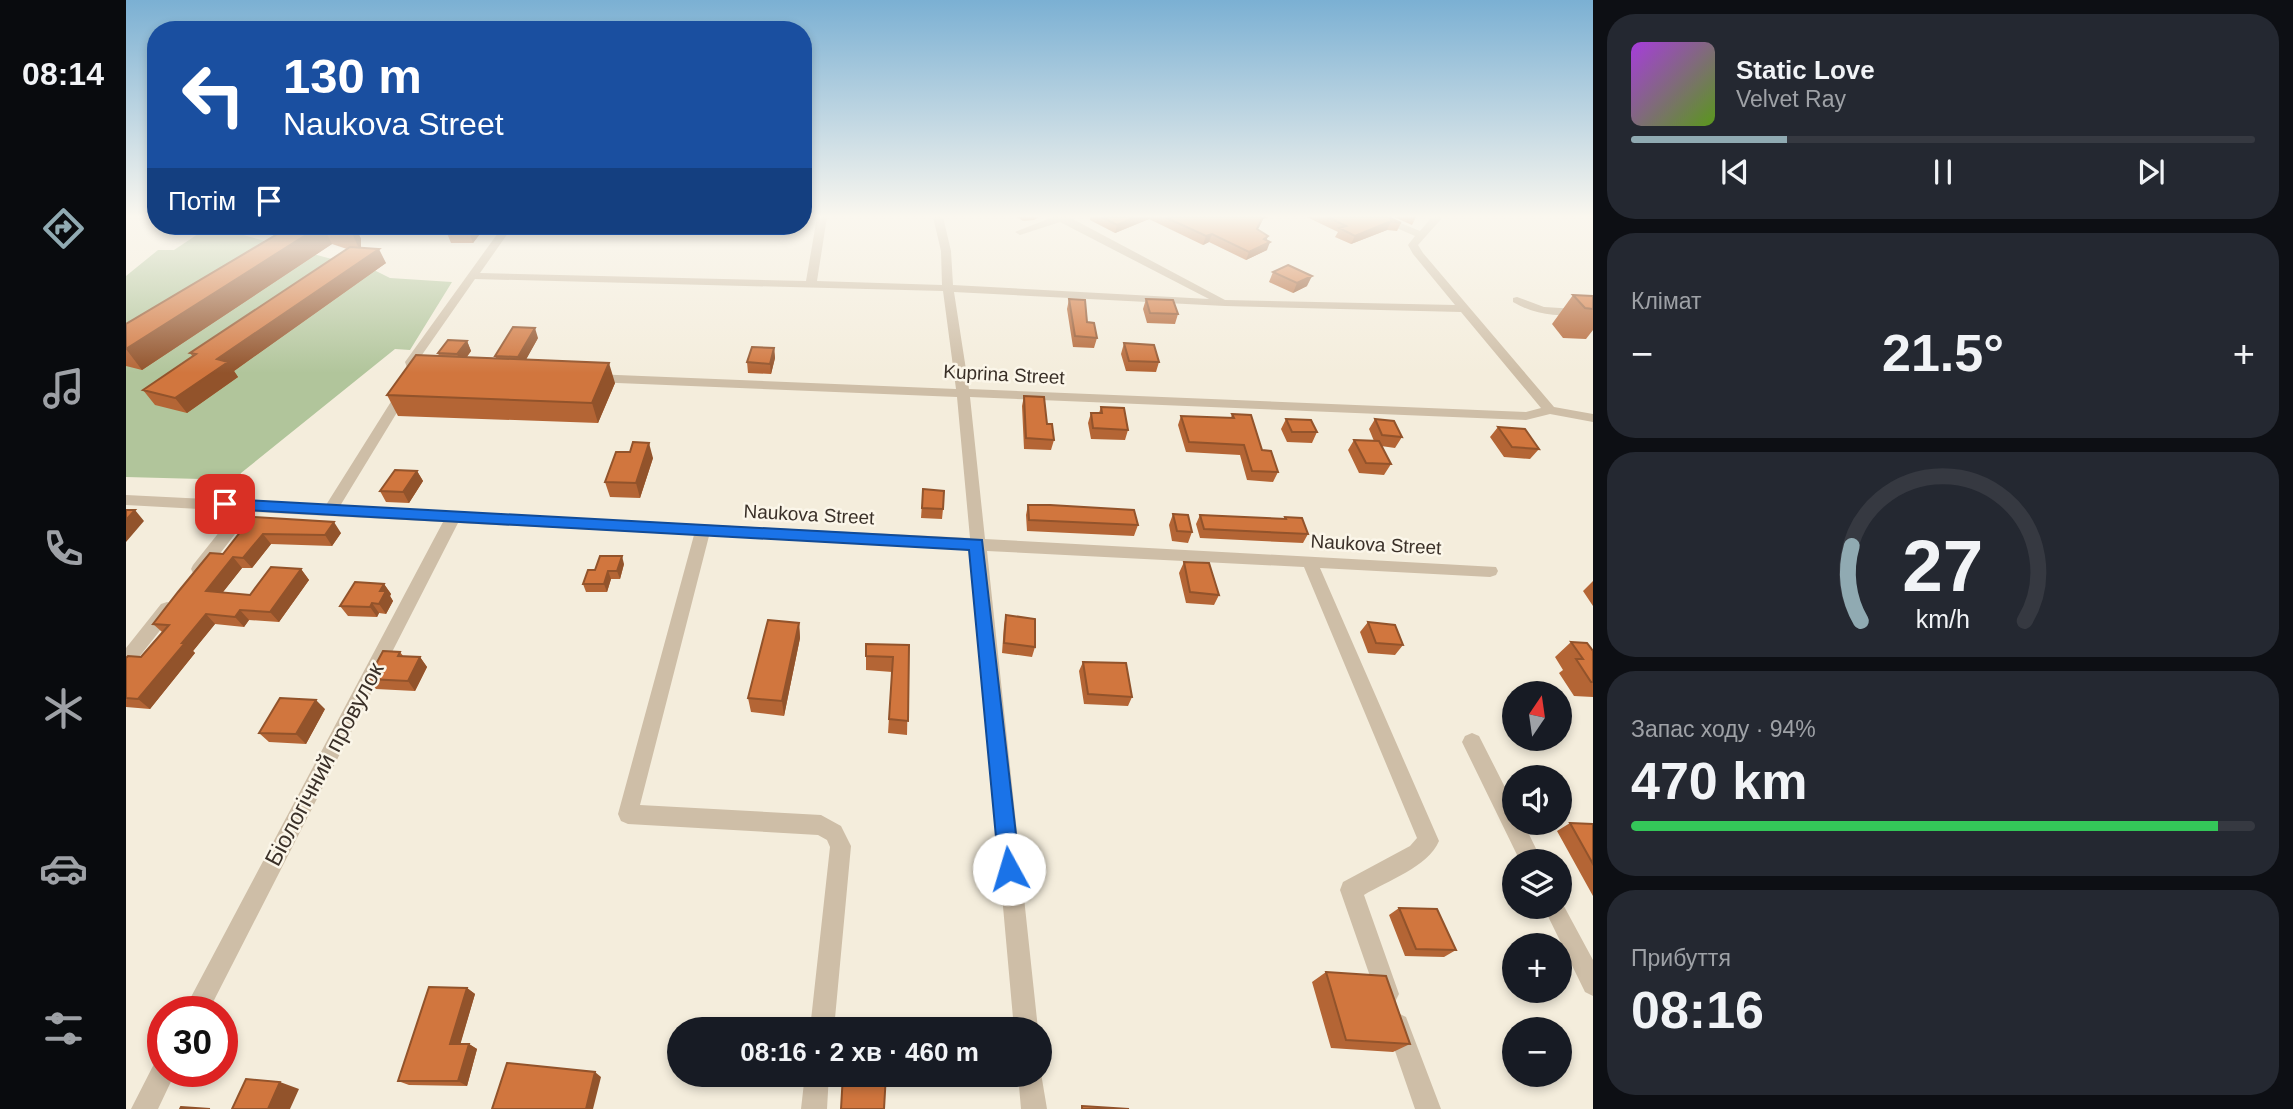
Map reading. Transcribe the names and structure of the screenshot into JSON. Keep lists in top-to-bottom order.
{
  "streets": {
    "street": ["Kuprina Street", "Naukova Street", "Біологічний провулок"]
  },
  "crossings": [
    ["Naukova Street", "Біологічний провулок"]
  ],
  "north": "top",
  "page": {
    "tabs": "08:14",
    "turn": ["130 m", "Naukova Street"],
    "song": ["Static Love", "Velvet Ray"],
    "then": "Потім",
    "tile": [
      "Клімат",
      ["Запас ходу · 94%", "470 km"],
      ["Прибуття", "08:16"]
    ],
    "heat": ["−", "21.5°", "+"],
    "map_buttons": ["+", "−"],
    "limit": "30",
    "trip": "08:16 · 2 хв · 460 m",
    "gauge": ["27", "km/h"]
  }
}
